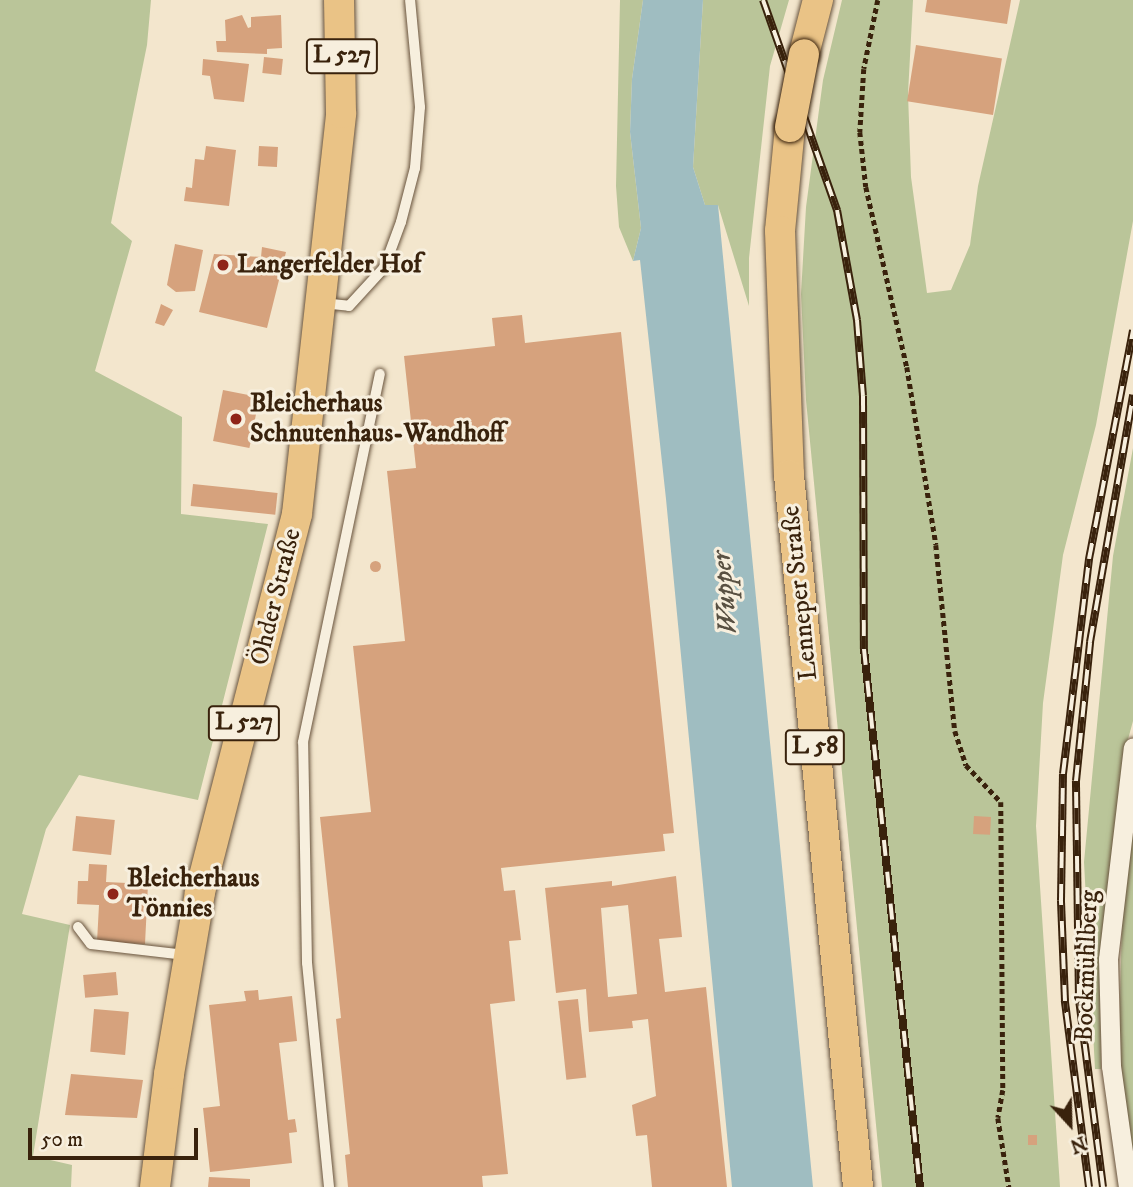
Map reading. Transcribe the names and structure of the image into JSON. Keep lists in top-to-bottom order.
{
  "streets": {
    "main road": [
      "L 527",
      "Lenneper Straße",
      "Öhder Straße",
      "L 58"
    ],
    "street": ["Bockmühlberg"]
  },
  "water": ["Wupper"],
  "places": ["Langerfelder Hof", "Bleicherhaus Schnutenhaus-Wandhoff", "Bleicherhaus Tönnies"],
  "scale_bar": "50 m",
  "north": "bottom"
}
